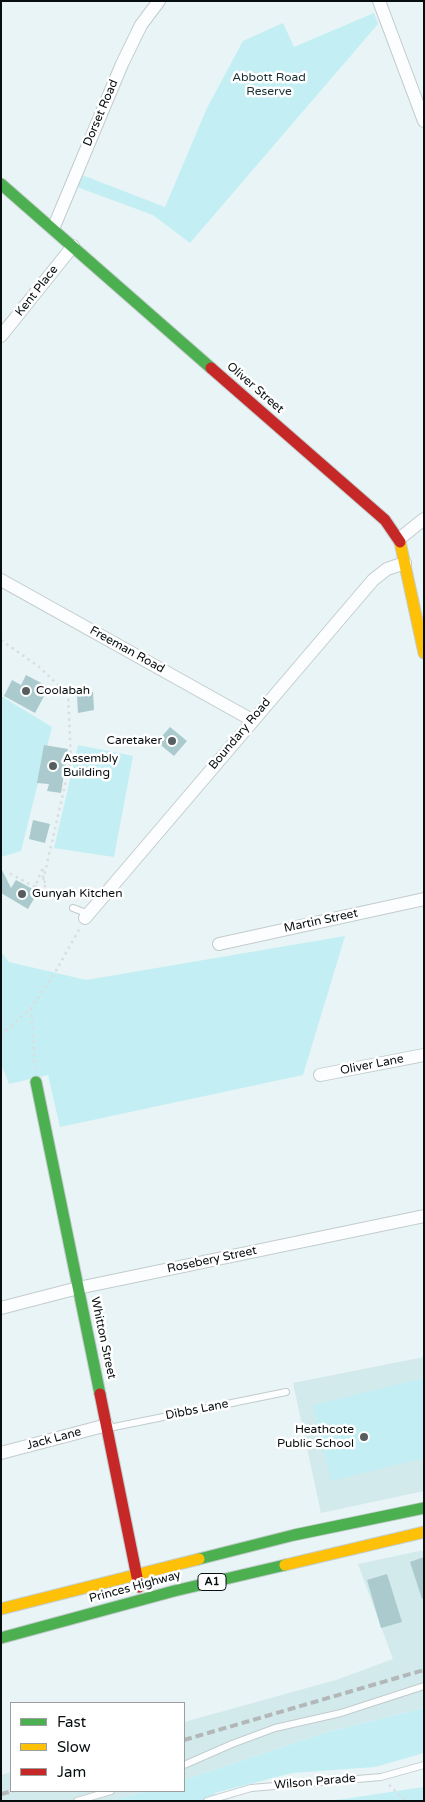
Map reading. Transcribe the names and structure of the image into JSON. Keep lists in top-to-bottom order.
{
  "streets": {
    "main road": [
      "Oliver Street",
      "Whitton Street",
      "A1",
      "Princes Highway"
    ],
    "street": [
      "Dorset Road",
      "Kent Place",
      "Freeman Road",
      "Boundary Road",
      "Martin Street",
      "Oliver Lane",
      "Rosebery Street",
      "Jack Lane"
    ],
    "lane": ["Dibbs Lane", "Wilson Parade"]
  },
  "crossings": [
    ["Dorset Road", "Oliver Street"],
    ["Kent Place", "Oliver Street"],
    ["Oliver Street", "Boundary Road"],
    ["Freeman Road", "Boundary Road"],
    ["Rosebery Street", "Whitton Street"],
    ["Whitton Street", "Dibbs Lane"],
    ["Whitton Street", "Jack Lane"],
    ["Whitton Street", "Princes Highway"],
    ["Dibbs Lane", "Jack Lane"]
  ],
  "parks": ["Abbott Road Reserve"],
  "places": [
    "Coolabah",
    "Caretaker",
    "Assembly Building",
    "Gunyah Kitchen",
    "Heathcote Public School"
  ],
  "legend": ["Fast", "Slow", "Jam"]
}
